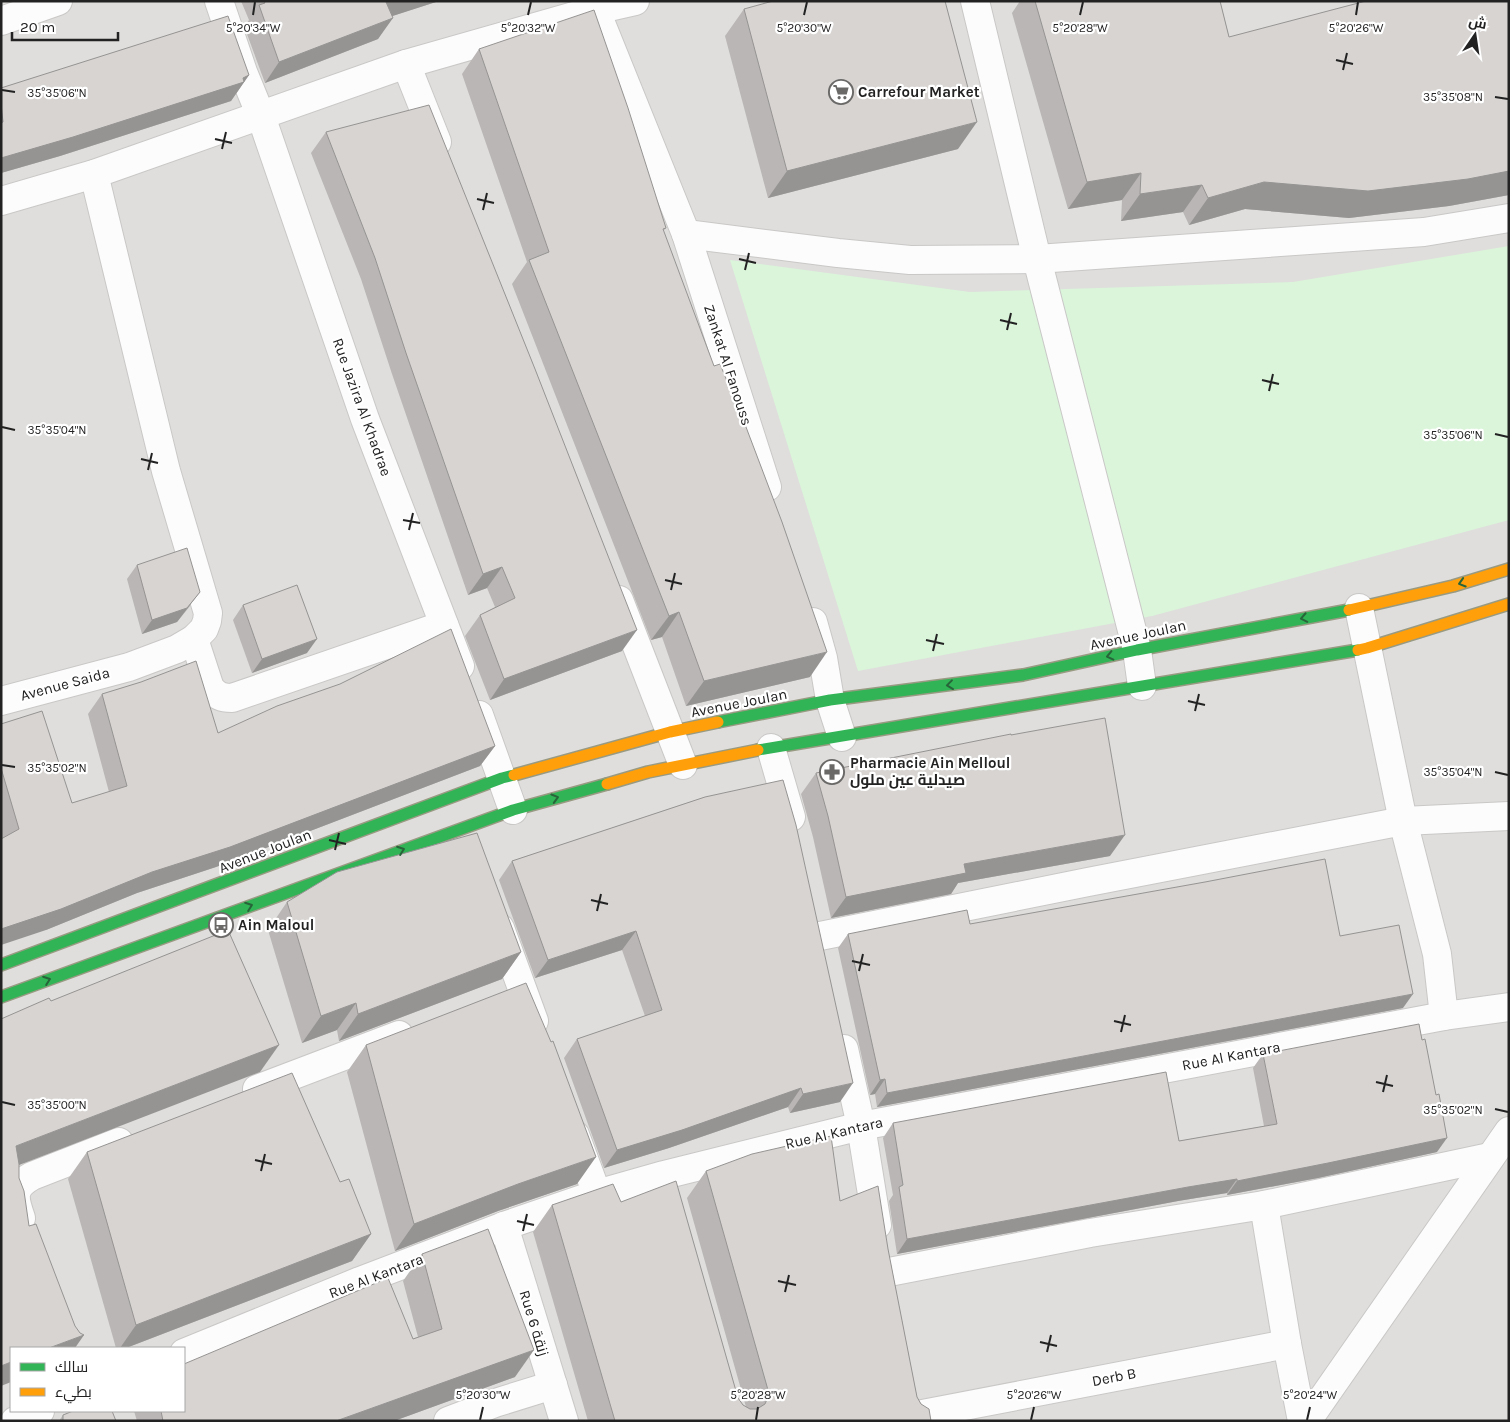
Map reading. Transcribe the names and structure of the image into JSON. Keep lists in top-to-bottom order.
{
  "streets": {
    "street": [
      "Zankat Al Fanouss",
      "Rue Jazira Al Khadrae",
      "Avenue Joulan",
      "Avenue Saida",
      "Rue Al Kantara",
      "Rue 6 زنقة",
      "Derb B"
    ]
  },
  "crossings": [
    ["Rue Jazira Al Khadrae", "Avenue Joulan"],
    ["Rue Al Kantara", "Rue 6 زنقة"]
  ],
  "places": {
    "supermarket": ["Carrefour Market"],
    "pharmacy": ["Pharmacie Ain Melloul صيدلية عين ملول"],
    "bus stop": ["Ain Maloul"]
  },
  "legend": ["سالك", "بطيء"],
  "scale_bar": "20 m",
  "north": "top",
  "coordinates": [
    "5°20'34\"W",
    "5°20'32\"W",
    "5°20'30\"W",
    "5°20'28\"W",
    "5°20'26\"W",
    "35°35'06\"N",
    "35°35'08\"N",
    "35°35'04\"N",
    "35°35'02\"N",
    "35°35'00\"N",
    "5°20'24\"W"
  ]
}
